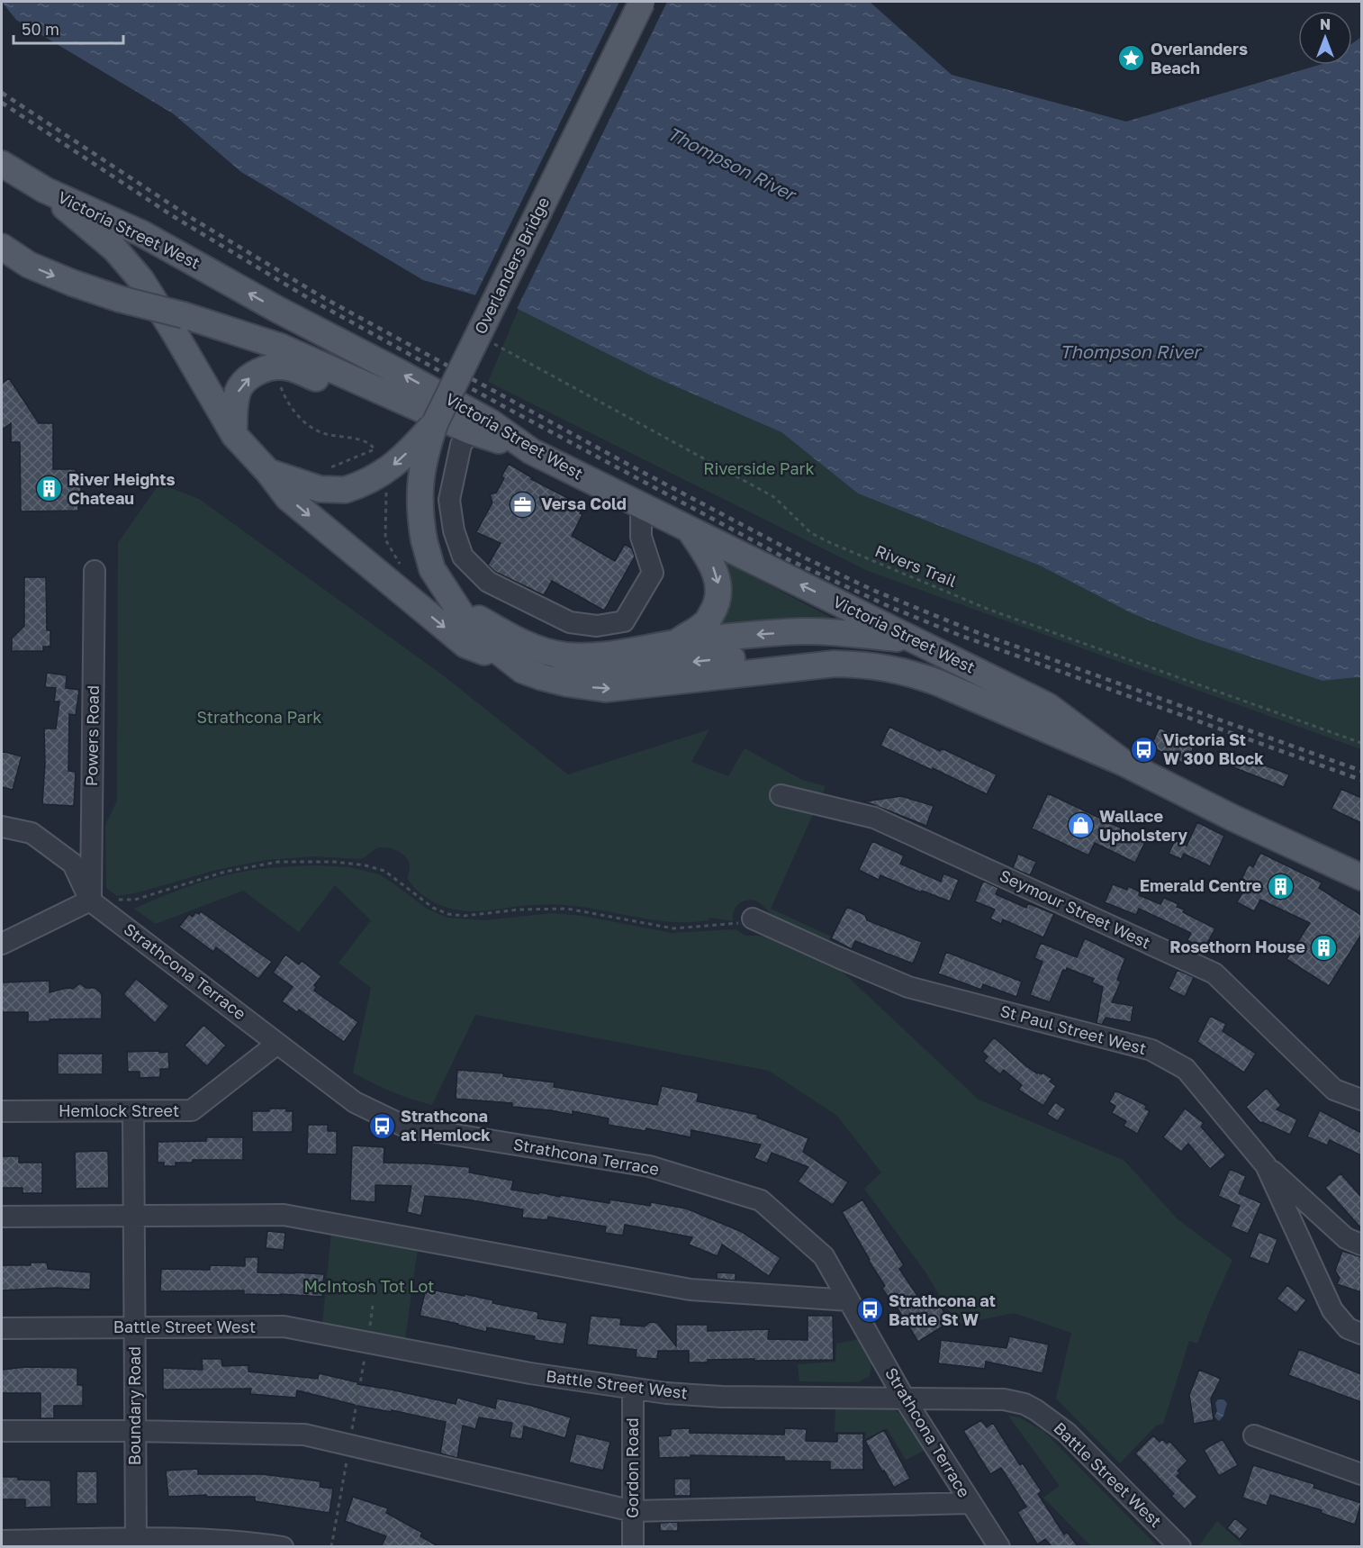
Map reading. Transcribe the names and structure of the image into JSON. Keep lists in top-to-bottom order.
{
  "streets": {
    "main road": ["Victoria Street West", "Overlanders Bridge"],
    "street": [
      "Powers Road",
      "Seymour Street West",
      "Strathcona Terrace",
      "St Paul Street West",
      "Hemlock Street",
      "Battle Street West",
      "Boundary Road",
      "Gordon Road"
    ],
    "path": ["Rivers Trail"]
  },
  "crossings": [
    ["Victoria Street West", "Overlanders Bridge"],
    ["Powers Road", "Strathcona Terrace"],
    ["Strathcona Terrace", "Hemlock Street"],
    ["Strathcona Terrace", "Battle Street West"],
    ["Hemlock Street", "Boundary Road"],
    ["Battle Street West", "Boundary Road"],
    ["Battle Street West", "Gordon Road"]
  ],
  "water": ["Thompson River"],
  "parks": ["Riverside Park", "Strathcona Park", "McIntosh Tot Lot"],
  "places": {
    "place": ["Overlanders Beach"],
    "building": ["River Heights Chateau", "Emerald Centre", "Rosethorn House"],
    "office": ["Versa Cold"],
    "bus stop": ["Victoria St W 300 Block", "Strathcona at Hemlock", "Strathcona at Battle St W"],
    "shop": ["Wallace Upholstery"]
  },
  "scale_bar": "50 m",
  "north": "top"
}
